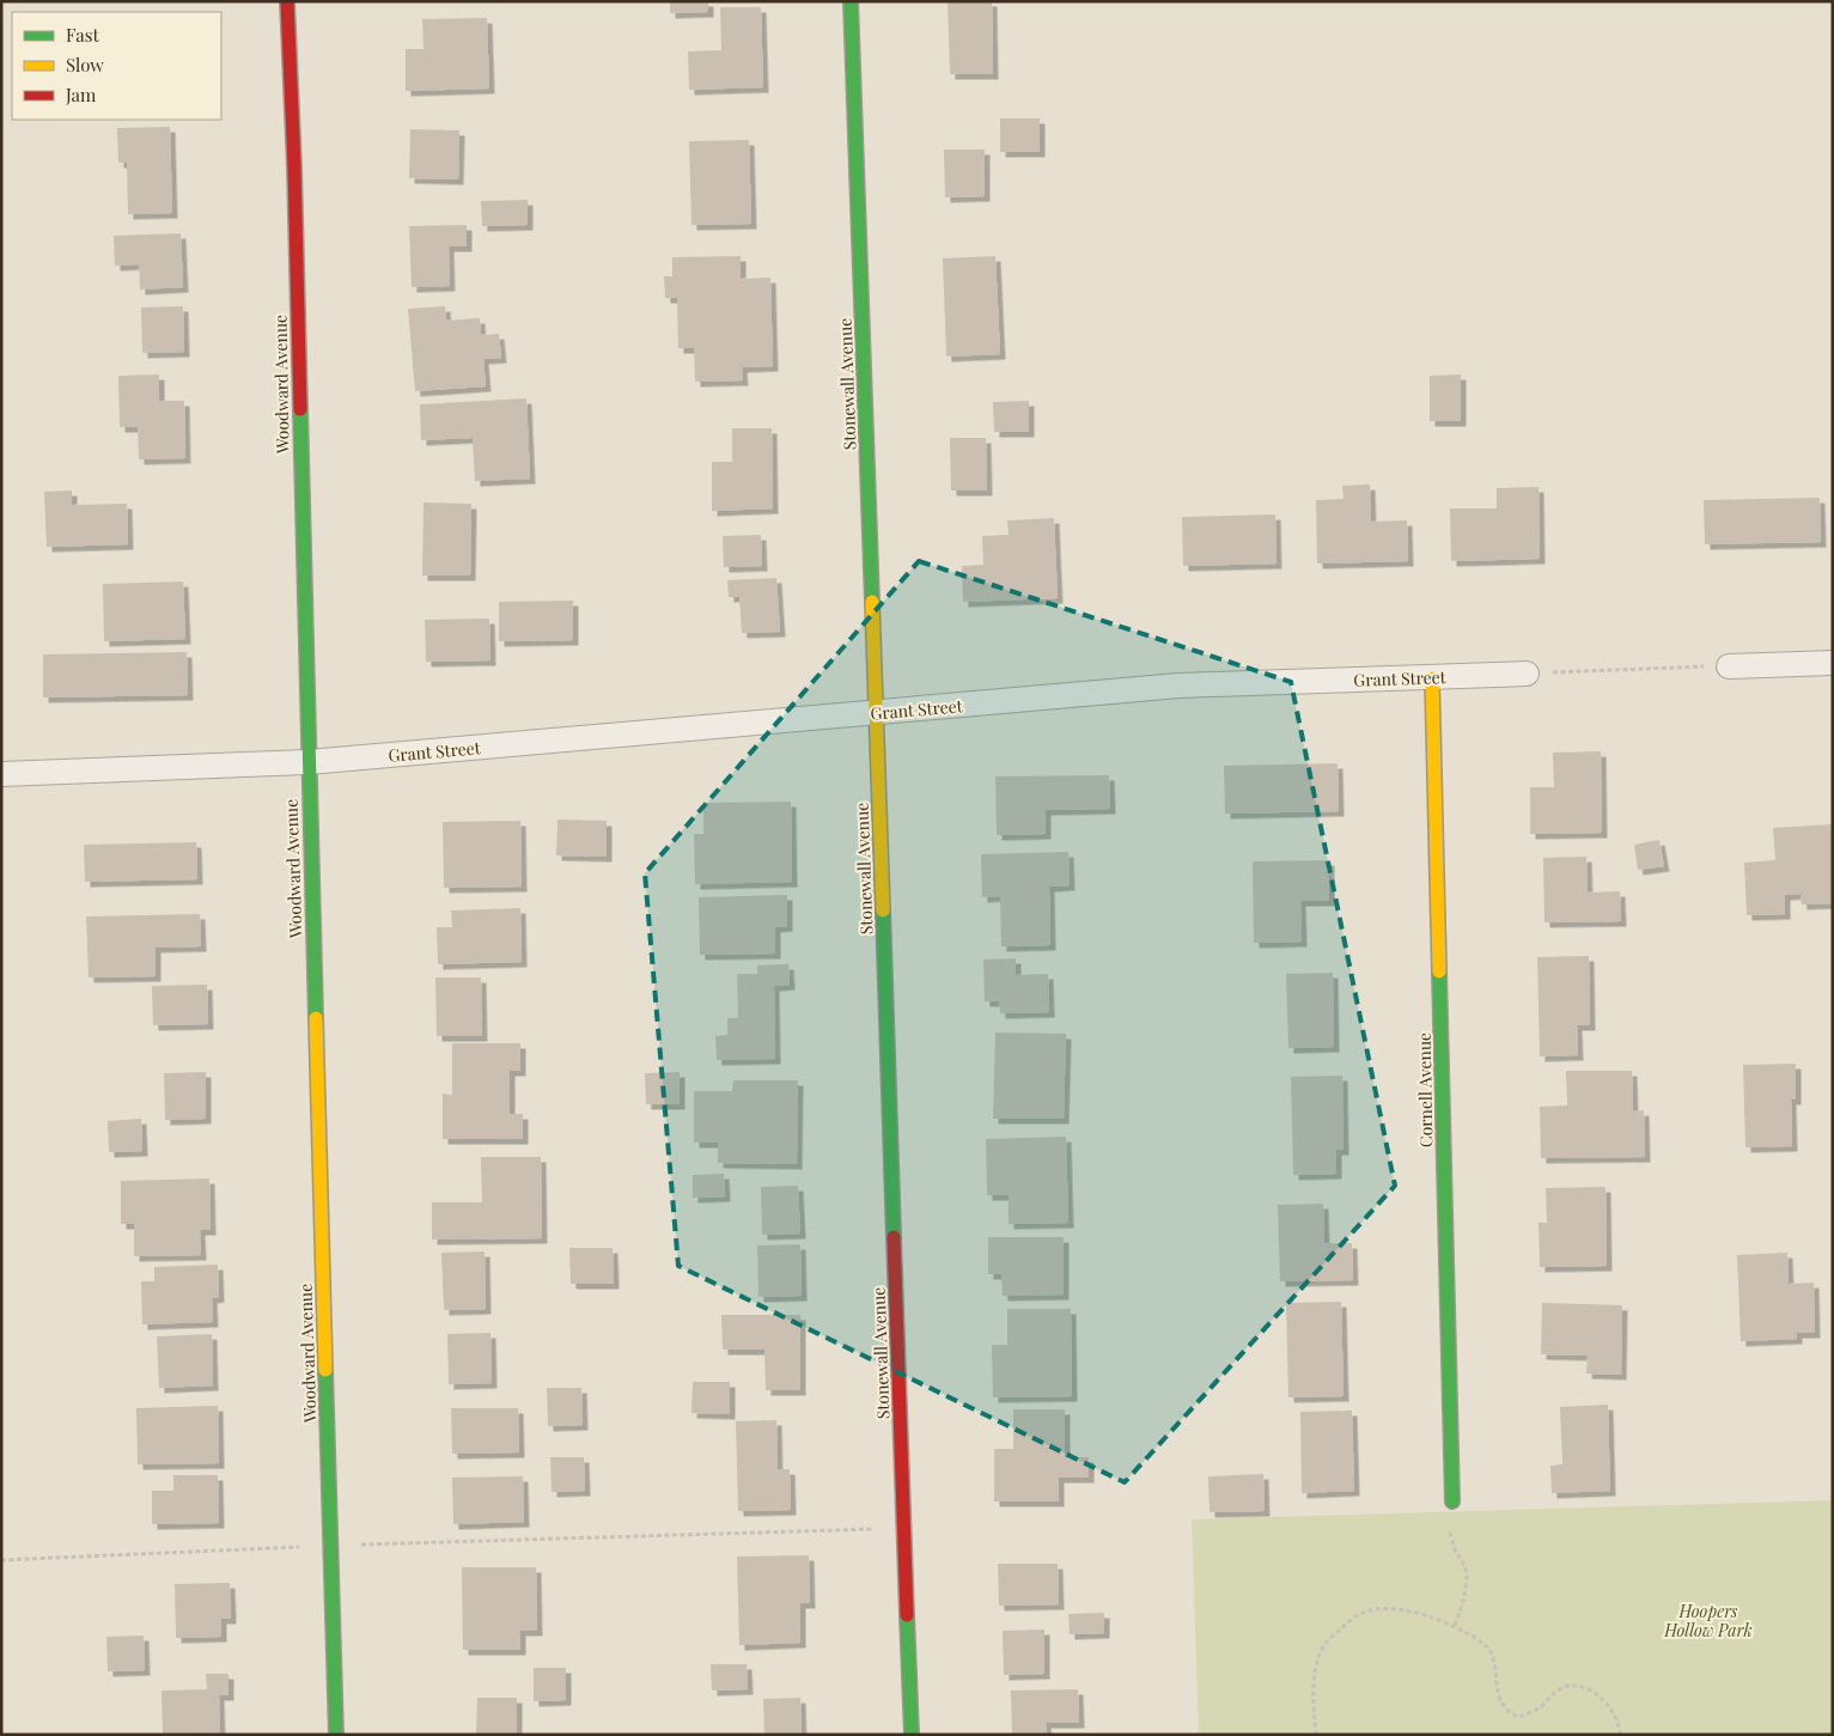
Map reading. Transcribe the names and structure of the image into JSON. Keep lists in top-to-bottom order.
{
  "streets": {
    "street": [
      "Woodward Avenue",
      "Stonewall Avenue",
      "Grant Street",
      "Cornell Avenue"
    ]
  },
  "crossings": [
    ["Woodward Avenue", "Grant Street"],
    ["Stonewall Avenue", "Grant Street"],
    ["Grant Street", "Cornell Avenue"]
  ],
  "parks": ["Hoopers Hollow Park"],
  "legend": ["Fast", "Slow", "Jam"]
}
